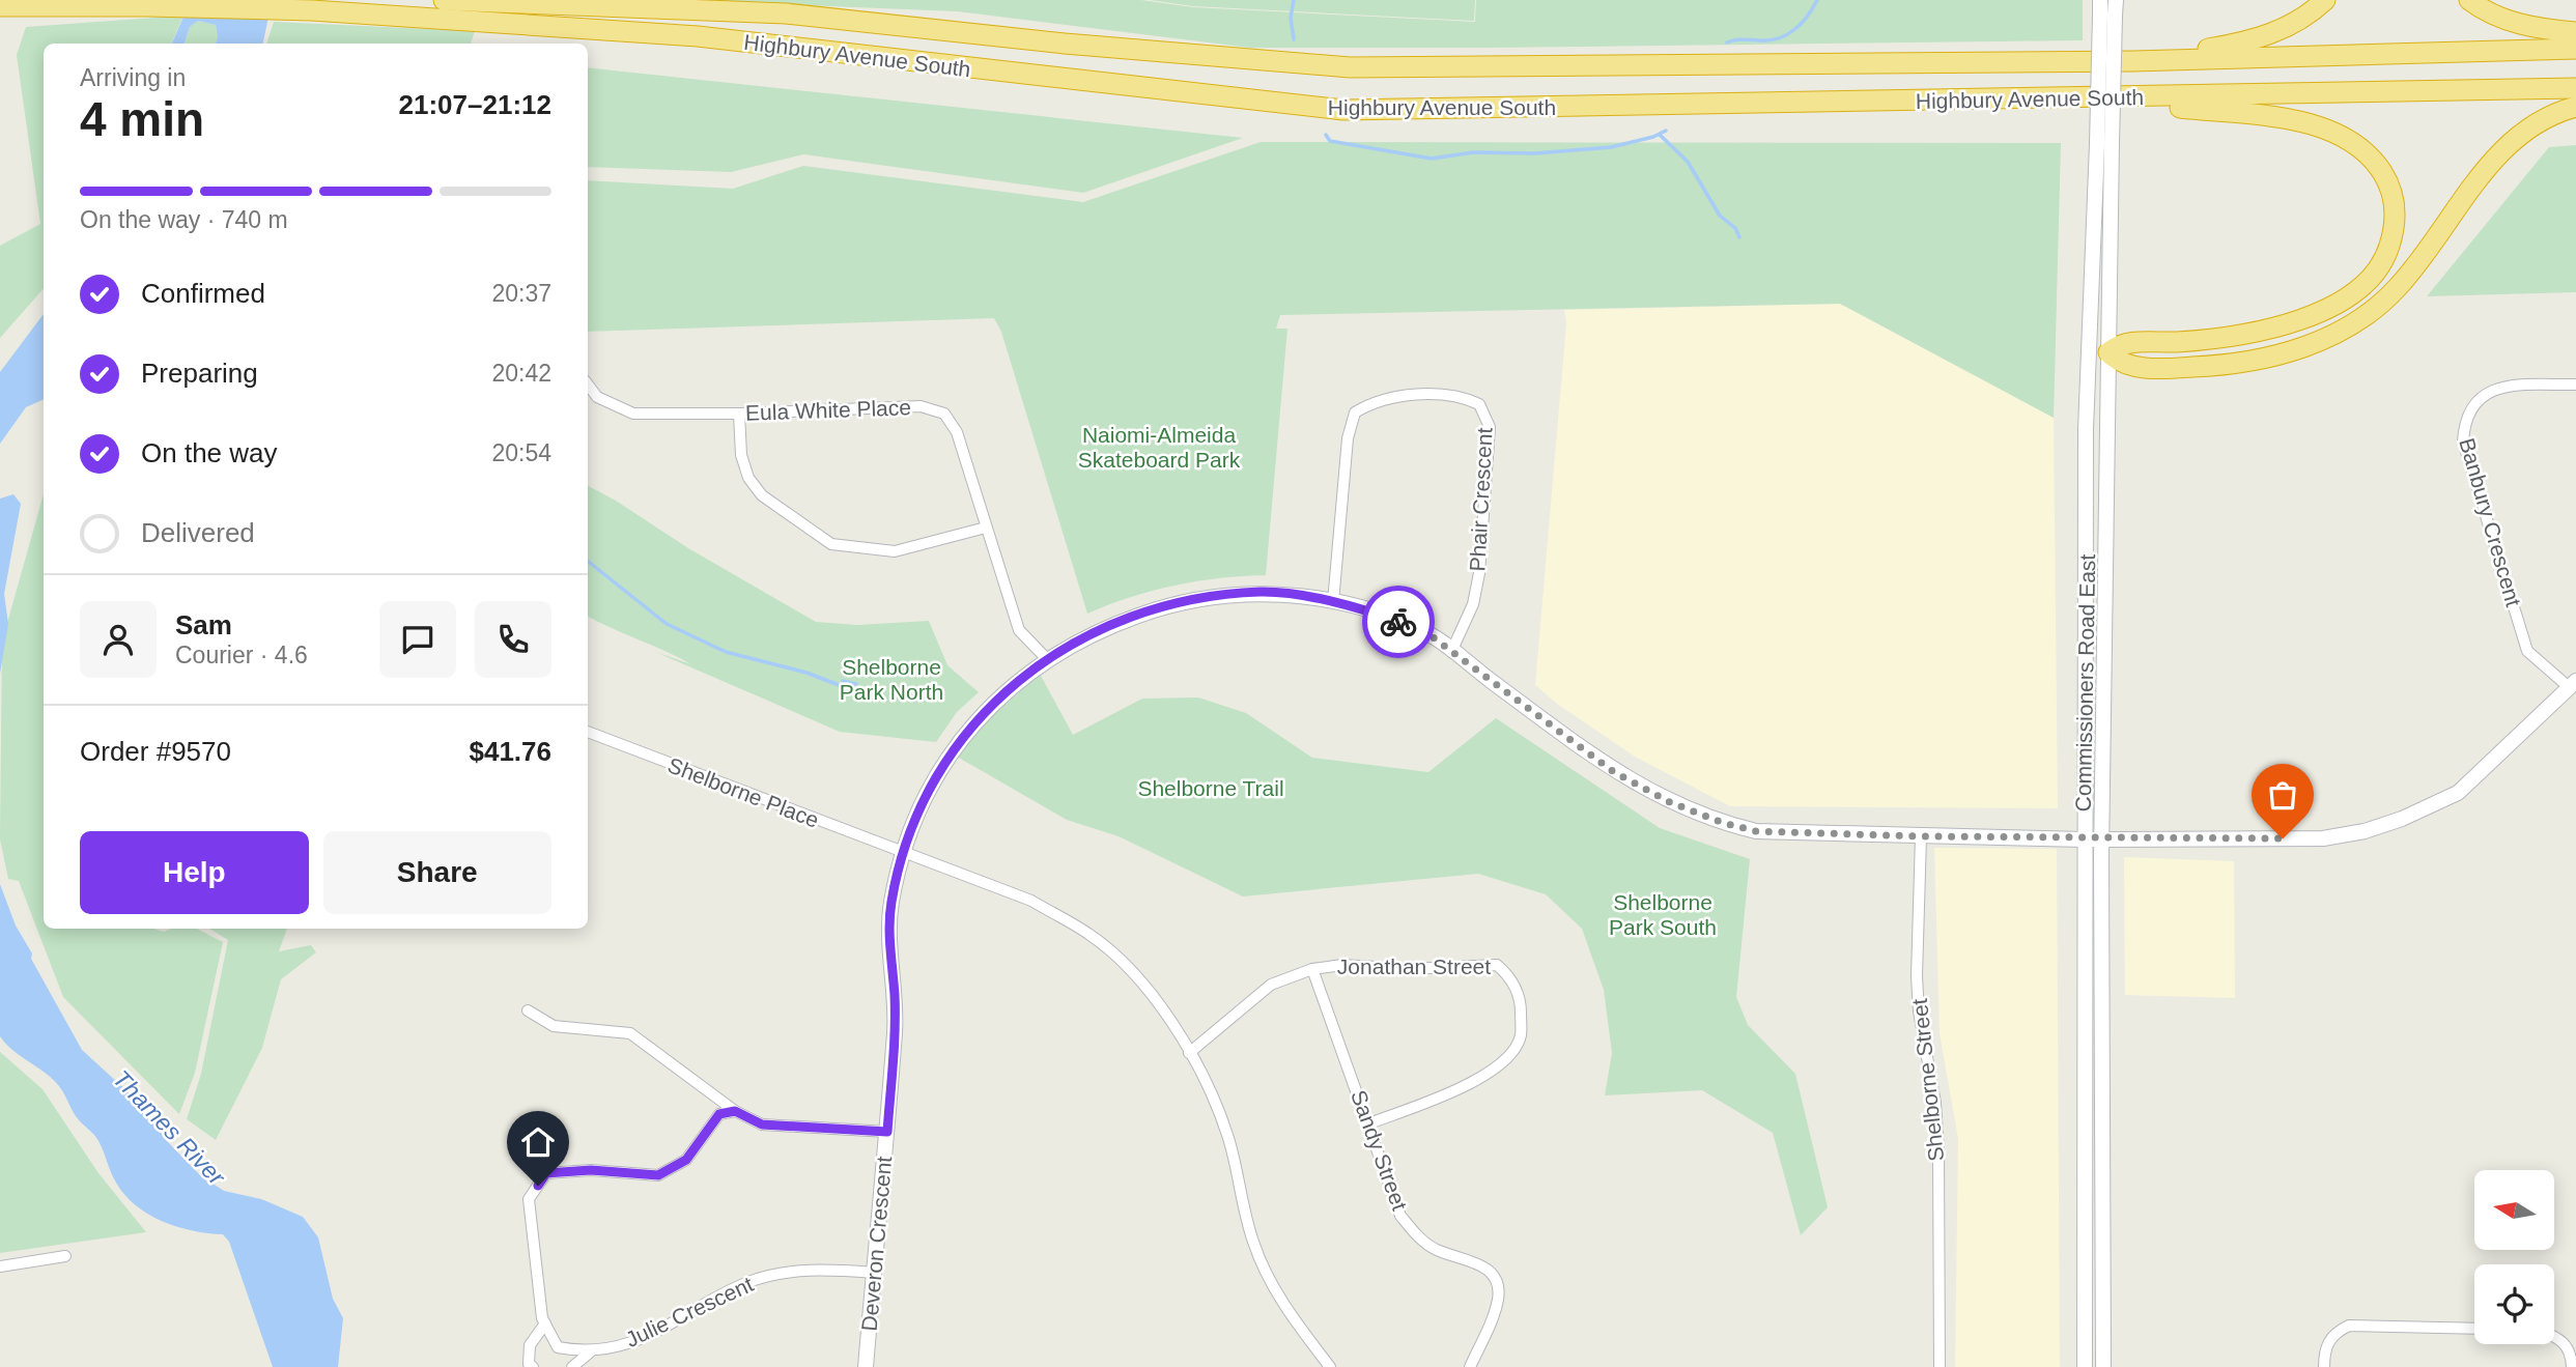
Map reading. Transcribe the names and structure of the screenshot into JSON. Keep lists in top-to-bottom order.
{
  "streets": {
    "highway": ["Highbury Avenue South"],
    "main road": ["Commissioners Road East", "Deveron Crescent"],
    "street": [
      "Eula White Place",
      "Phair Crescent",
      "Banbury Crescent",
      "Shelborne Place",
      "Jonathan Street",
      "Shelborne Street",
      "Sandy Street",
      "Julie Crescent"
    ]
  },
  "crossings": [
    ["Eula White Place", "Deveron Crescent"],
    ["Phair Crescent", "Deveron Crescent"],
    ["Banbury Crescent", "Deveron Crescent"],
    ["Commissioners Road East", "Deveron Crescent"],
    ["Shelborne Place", "Deveron Crescent"],
    ["Jonathan Street", "Sandy Street"],
    ["Shelborne Street", "Deveron Crescent"],
    ["Deveron Crescent", "Julie Crescent"]
  ],
  "water": ["Thames River"],
  "parks": [
    "Naiomi-Almeida Skateboard Park",
    "Shelborne Park North",
    "Shelborne Trail",
    "Shelborne Park South"
  ],
  "north": "left",
  "page": {
    "heading": ["4 min", "Arriving in", "21:07–21:12"],
    "panel": [
      "Sam",
      "Courier · 4.6",
      "Order #9570",
      "$41.76"
    ],
    "bar": "On the way · 740 m",
    "list": [
      ["Confirmed", "20:37"],
      ["Preparing", "20:42"],
      ["On the way", "20:54"],
      "Delivered"
    ],
    "buttons": ["Help", "Share"]
  }
}
